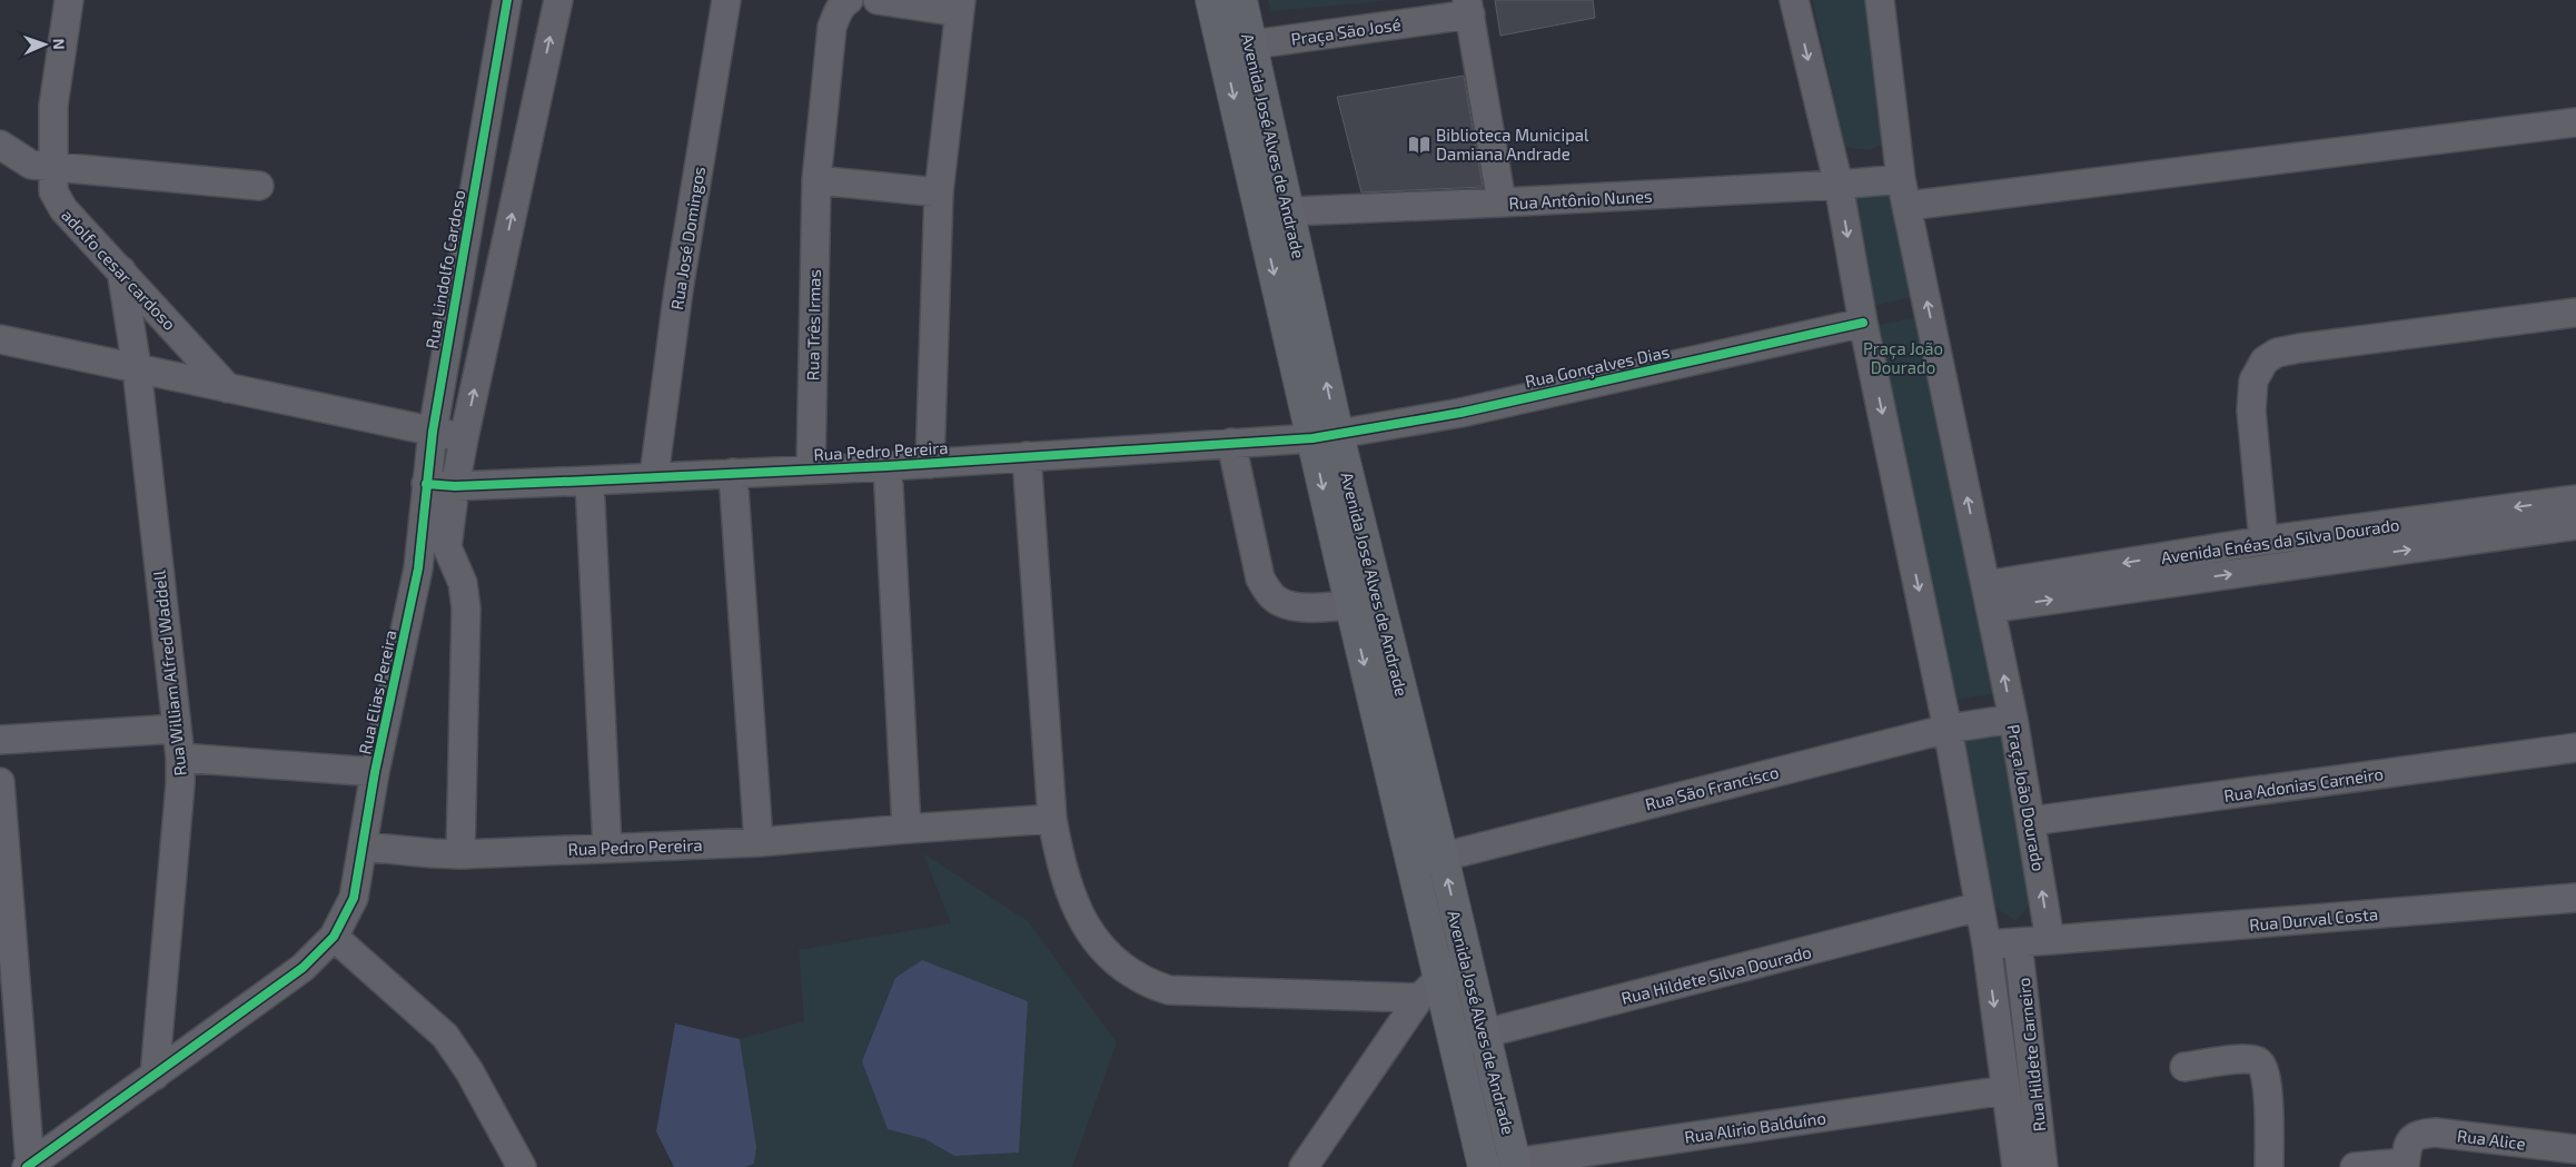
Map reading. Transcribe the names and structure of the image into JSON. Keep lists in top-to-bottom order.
{
  "streets": {
    "main road": ["Avenida José Alves de Andrade"],
    "street": [
      "Praça São José",
      "Rua Antônio Nunes",
      "Rua José Domingos",
      "adolfo cesar cardoso",
      "Rua Lindolfo Cardoso",
      "Rua Três Irmas",
      "Rua Gonçalves Dias",
      "Rua Pedro Pereira",
      "Avenida Enéas da Silva Dourado",
      "Rua William Alfred Waddell",
      "Rua Elias Pereira",
      "Rua Adonias Carneiro",
      "Rua São Francisco",
      "Praça João Dourado",
      "Rua Durval Costa",
      "Rua Hildete Silva Dourado",
      "Rua Hildete Carneiro",
      "Rua Alirio Balduíno",
      "Rua Alice"
    ]
  },
  "crossings": [
    ["Praça São José", "Avenida José Alves de Andrade"],
    ["Avenida José Alves de Andrade", "Rua Antônio Nunes"],
    ["Avenida José Alves de Andrade", "Rua Gonçalves Dias"],
    ["Avenida José Alves de Andrade", "Rua Pedro Pereira"],
    ["Avenida José Alves de Andrade", "Rua São Francisco"],
    ["Avenida José Alves de Andrade", "Rua Hildete Silva Dourado"],
    ["Avenida José Alves de Andrade", "Rua Alirio Balduíno"],
    ["Rua Antônio Nunes", "Praça João Dourado"],
    ["Rua José Domingos", "Rua Pedro Pereira"],
    ["adolfo cesar cardoso", "Rua William Alfred Waddell"],
    ["Rua Lindolfo Cardoso", "Rua Pedro Pereira"],
    ["Rua Lindolfo Cardoso", "Rua Elias Pereira"],
    ["Rua Três Irmas", "Rua Pedro Pereira"],
    ["Rua Gonçalves Dias", "Rua Pedro Pereira"],
    ["Rua Pedro Pereira", "Rua Elias Pereira"],
    ["Avenida Enéas da Silva Dourado", "Praça João Dourado"],
    ["Rua William Alfred Waddell", "Rua Elias Pereira"],
    ["Rua Adonias Carneiro", "Praça João Dourado"],
    ["Rua São Francisco", "Praça João Dourado"],
    ["Praça João Dourado", "Rua Durval Costa"],
    ["Rua Hildete Carneiro", "Rua Alirio Balduíno"]
  ],
  "parks": ["Praça João Dourado"],
  "places": {
    "library": ["Biblioteca Municipal Damiana Andrade"]
  },
  "north": "right"
}
